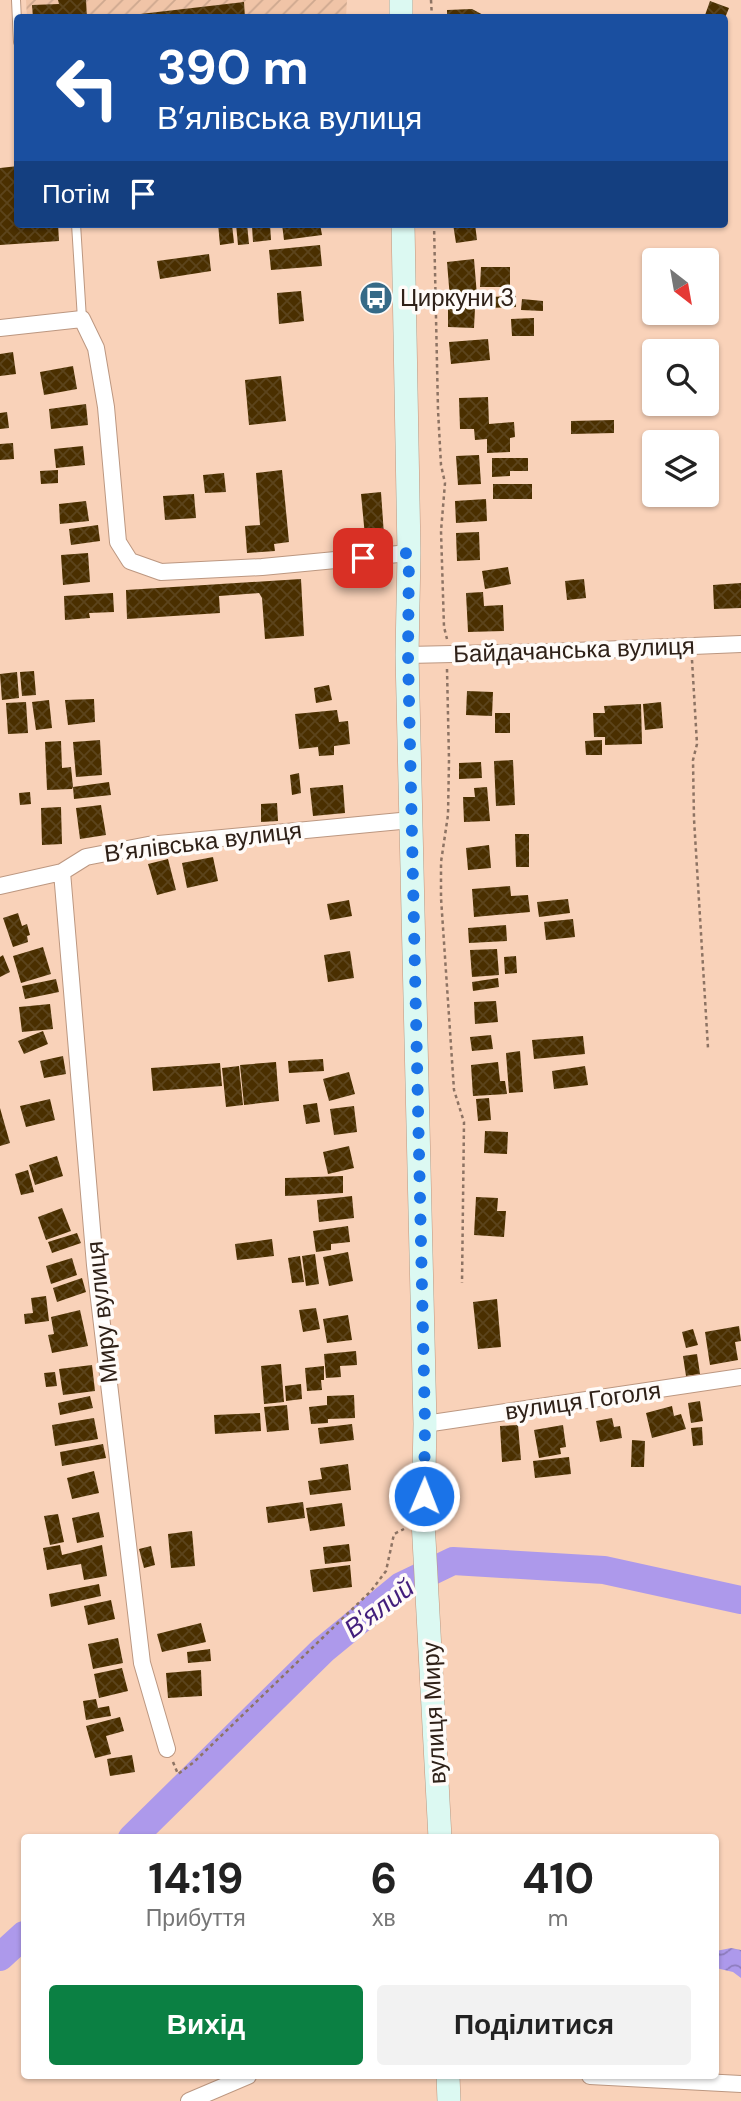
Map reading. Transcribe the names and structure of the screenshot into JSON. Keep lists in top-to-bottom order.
{
  "streets": {
    "street": [
      "Байдачанська вулиця",
      "В’ялівська вулиця",
      "Миру вулиця",
      "вулиця Гоголя",
      "вулиця Миру"
    ]
  },
  "crossings": [
    ["Байдачанська вулиця", "вулиця Миру"],
    ["В’ялівська вулиця", "Миру вулиця"],
    ["В’ялівська вулиця", "вулиця Миру"],
    ["вулиця Гоголя", "вулиця Миру"]
  ],
  "water": ["В'ялий"],
  "places": {
    "bus stop": ["Циркуни 3"]
  },
  "north": "bottom right",
  "page": {
    "turn": ["390 m", "В’ялівська вулиця"],
    "then": "Потім",
    "eta": [
      "14:19",
      "Прибуття",
      "6",
      "хв",
      "410",
      "m"
    ],
    "buttons": ["Вихід", "Поділитися"]
  }
}
